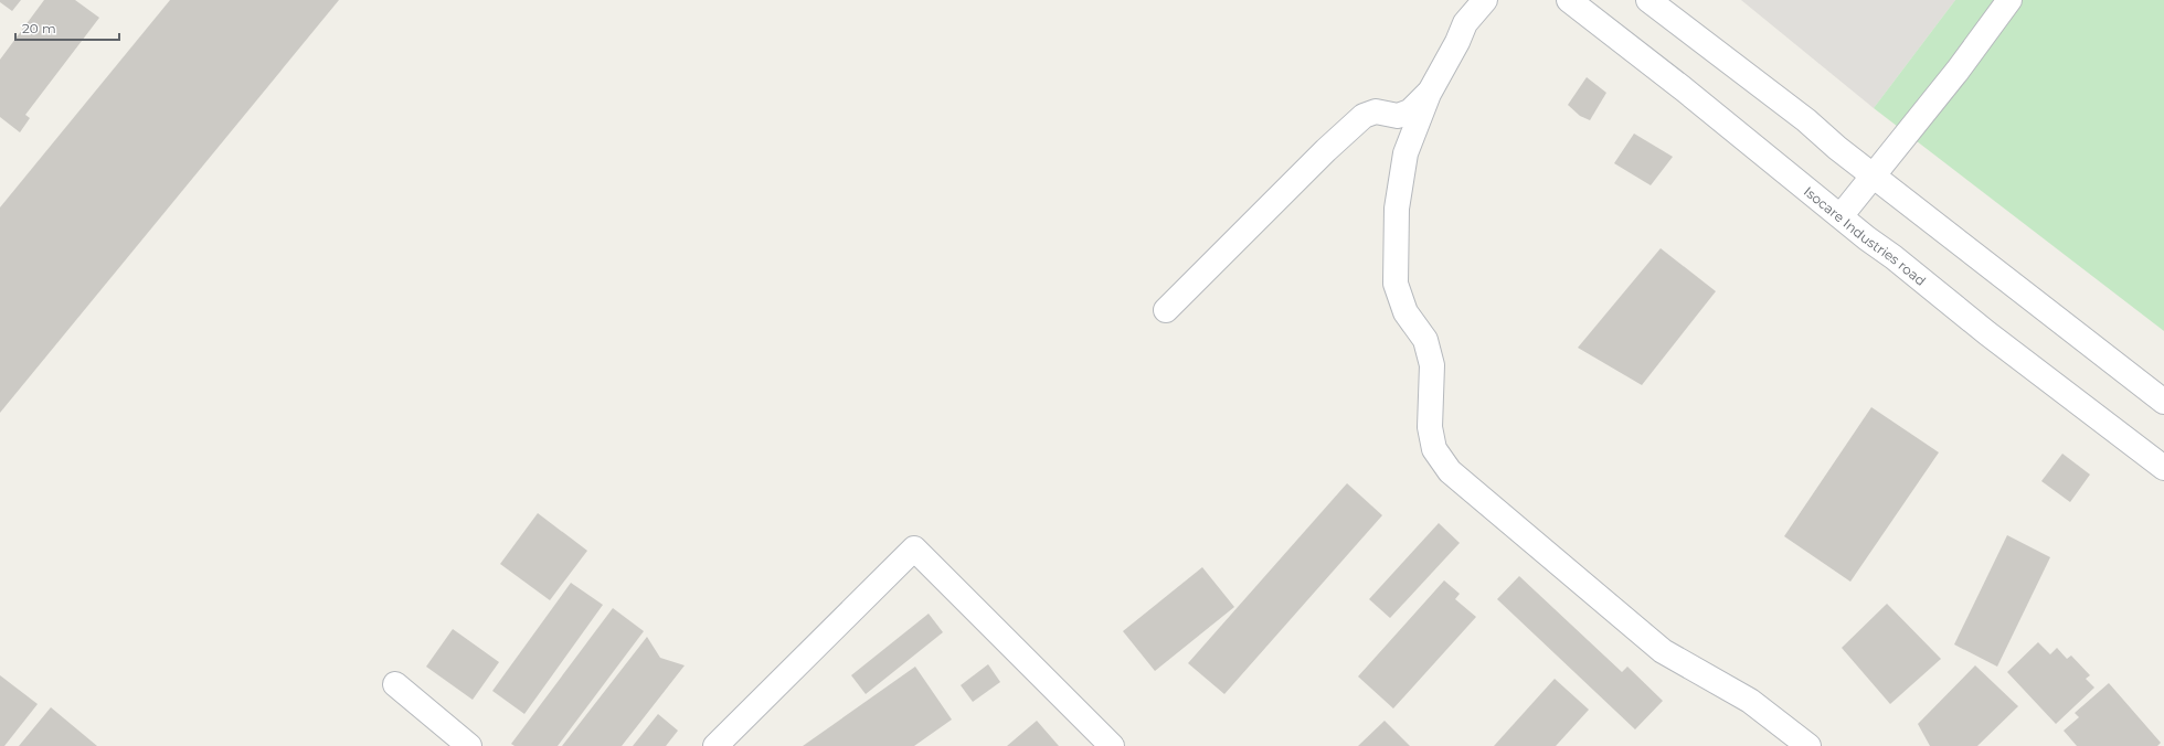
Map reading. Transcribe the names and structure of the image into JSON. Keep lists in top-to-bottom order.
{
  "streets": {
    "street": ["Isocare Industries road"]
  },
  "scale_bar": "20 m"
}
